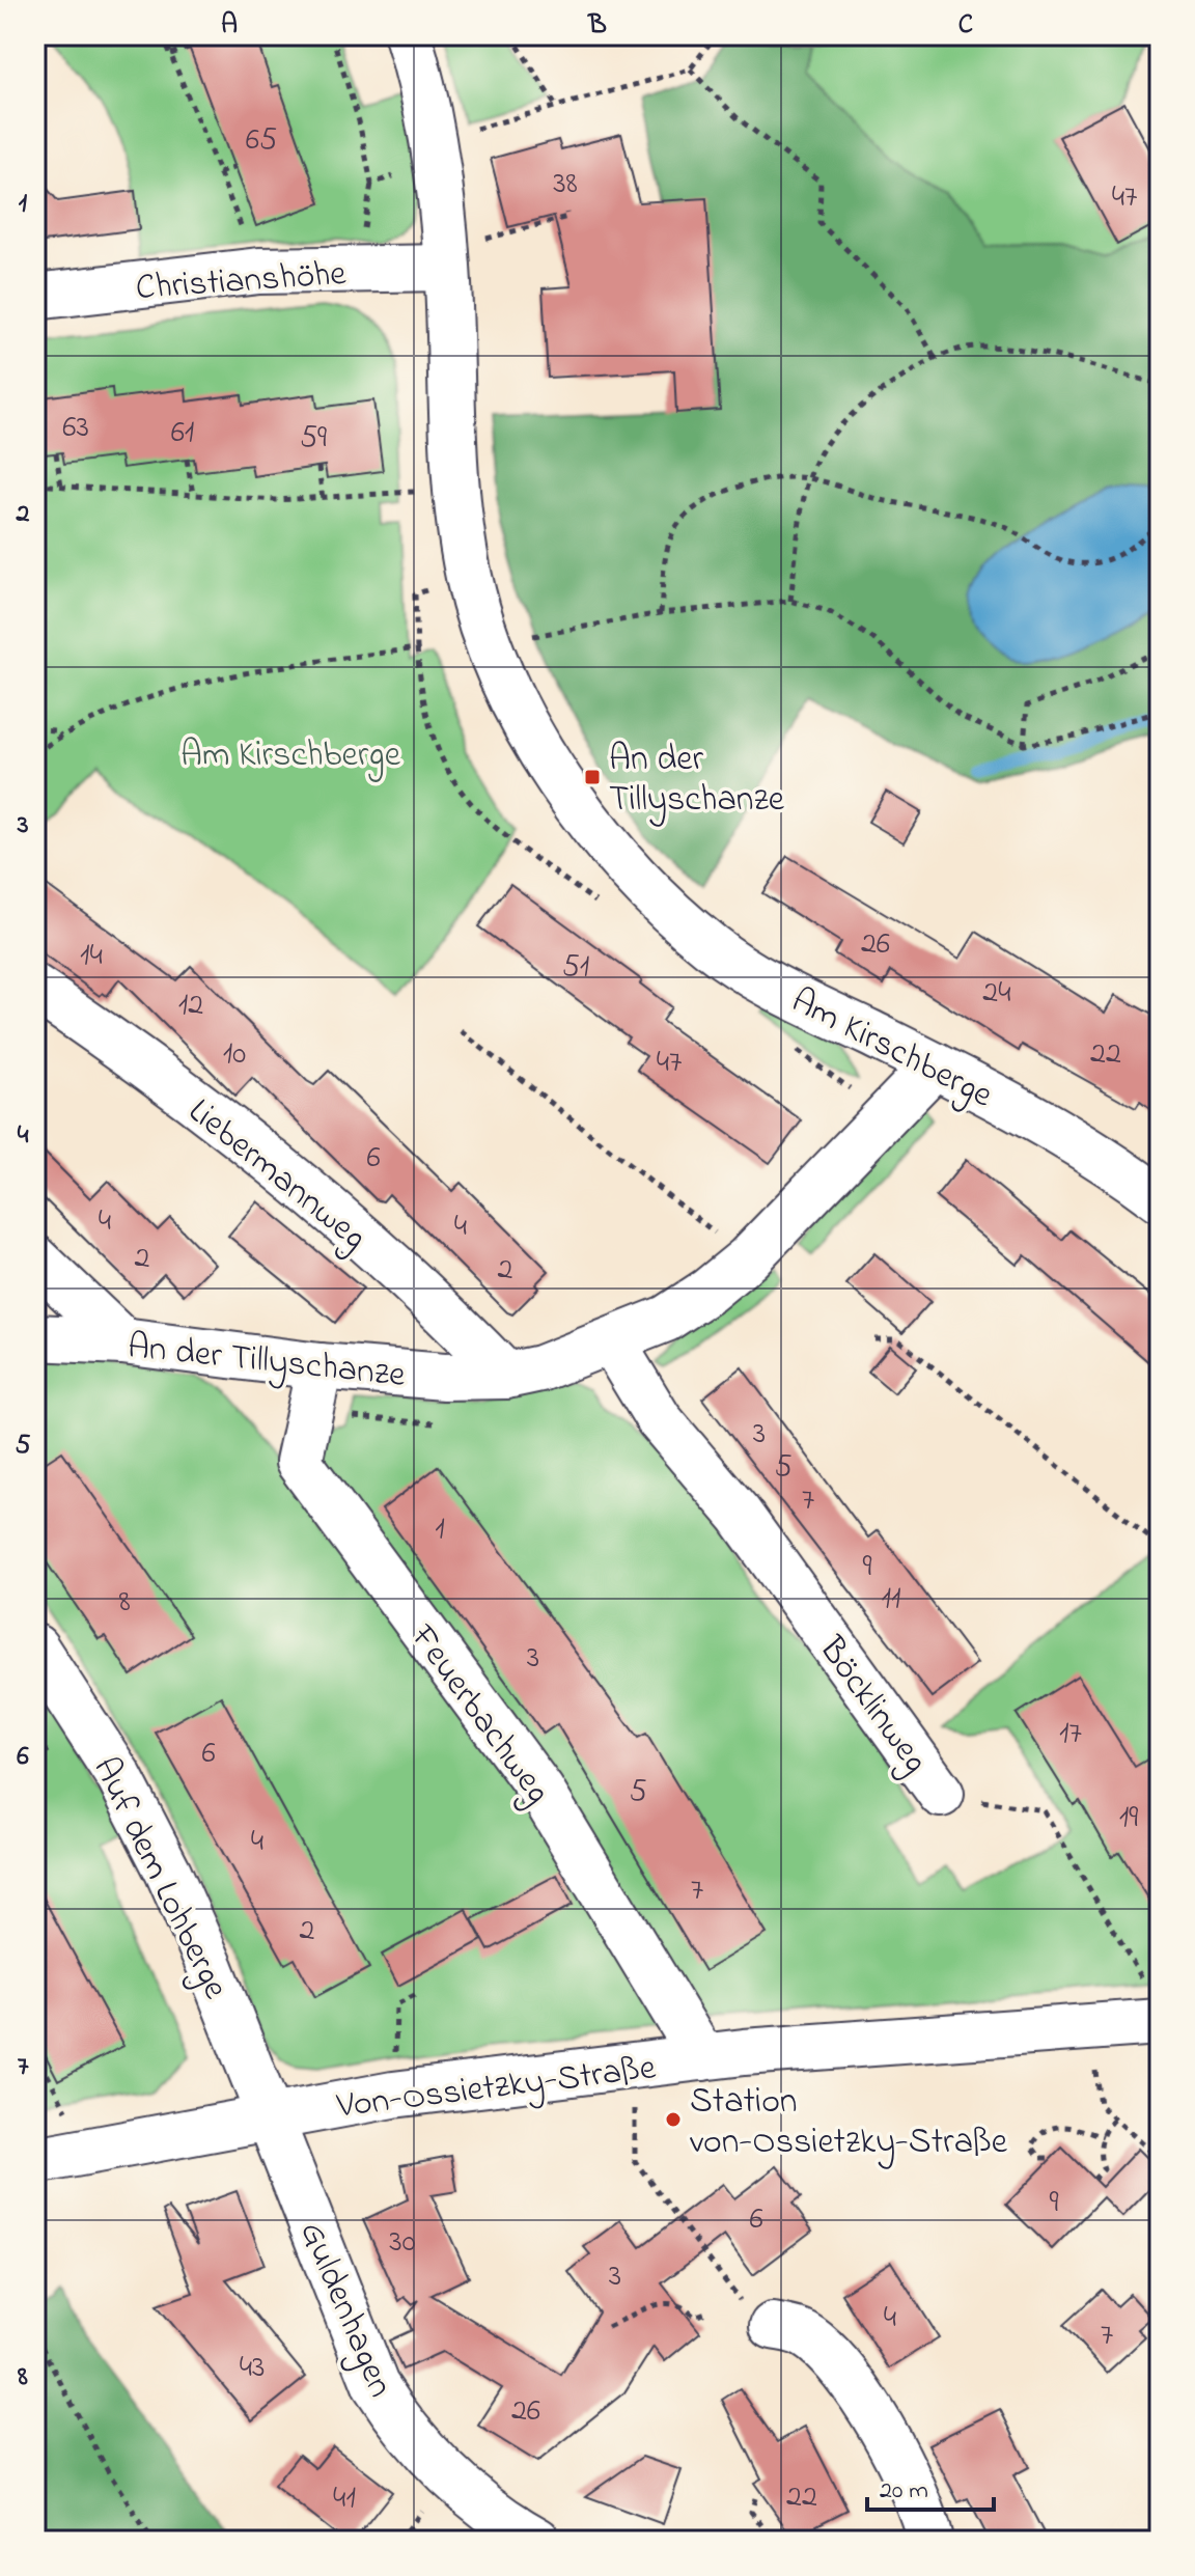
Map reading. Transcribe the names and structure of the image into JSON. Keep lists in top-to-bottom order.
{
  "streets": {
    "street": [
      "Christianshöhe",
      "Am Kirschberge",
      "Liebermannweg",
      "An der Tillyschanze",
      "Böcklinweg",
      "Feuerbachweg",
      "Auf dem Lohberge",
      "Von-Ossietzky-Straße",
      "Guldenhagen"
    ]
  },
  "crossings": [
    ["Christianshöhe", "Am Kirschberge"],
    ["Am Kirschberge", "An der Tillyschanze"],
    ["Liebermannweg", "An der Tillyschanze"],
    ["An der Tillyschanze", "Böcklinweg"],
    ["An der Tillyschanze", "Feuerbachweg"],
    ["Böcklinweg", "Von-Ossietzky-Straße"],
    ["Feuerbachweg", "Von-Ossietzky-Straße"],
    ["Auf dem Lohberge", "Von-Ossietzky-Straße"],
    ["Auf dem Lohberge", "Guldenhagen"],
    ["Von-Ossietzky-Straße", "Guldenhagen"]
  ],
  "parks": ["Am Kirschberge"],
  "places": {
    "transit": ["An der Tillyschanze"],
    "other": ["Station von-Ossietzky-Straße"]
  },
  "house_numbers": [
    "65",
    "38",
    "47",
    "63",
    "61",
    "59",
    "26",
    "14",
    "51",
    "24",
    "12",
    "10",
    "22",
    "47",
    "6",
    "4",
    "4",
    "2",
    "2",
    "3",
    "5",
    "7",
    "1",
    "9",
    "11",
    "8",
    "3",
    "17",
    "6",
    "5",
    "19",
    "4",
    "7",
    "2",
    "9",
    "6",
    "30",
    "3",
    "4",
    "7",
    "43",
    "26",
    "22",
    "41"
  ],
  "scale_bar": "20 m",
  "grid": {
    "columns": ["A", "B", "C"],
    "rows": [
      "1",
      "2",
      "3",
      "4",
      "5",
      "6",
      "7",
      "8"
    ]
  }
}
